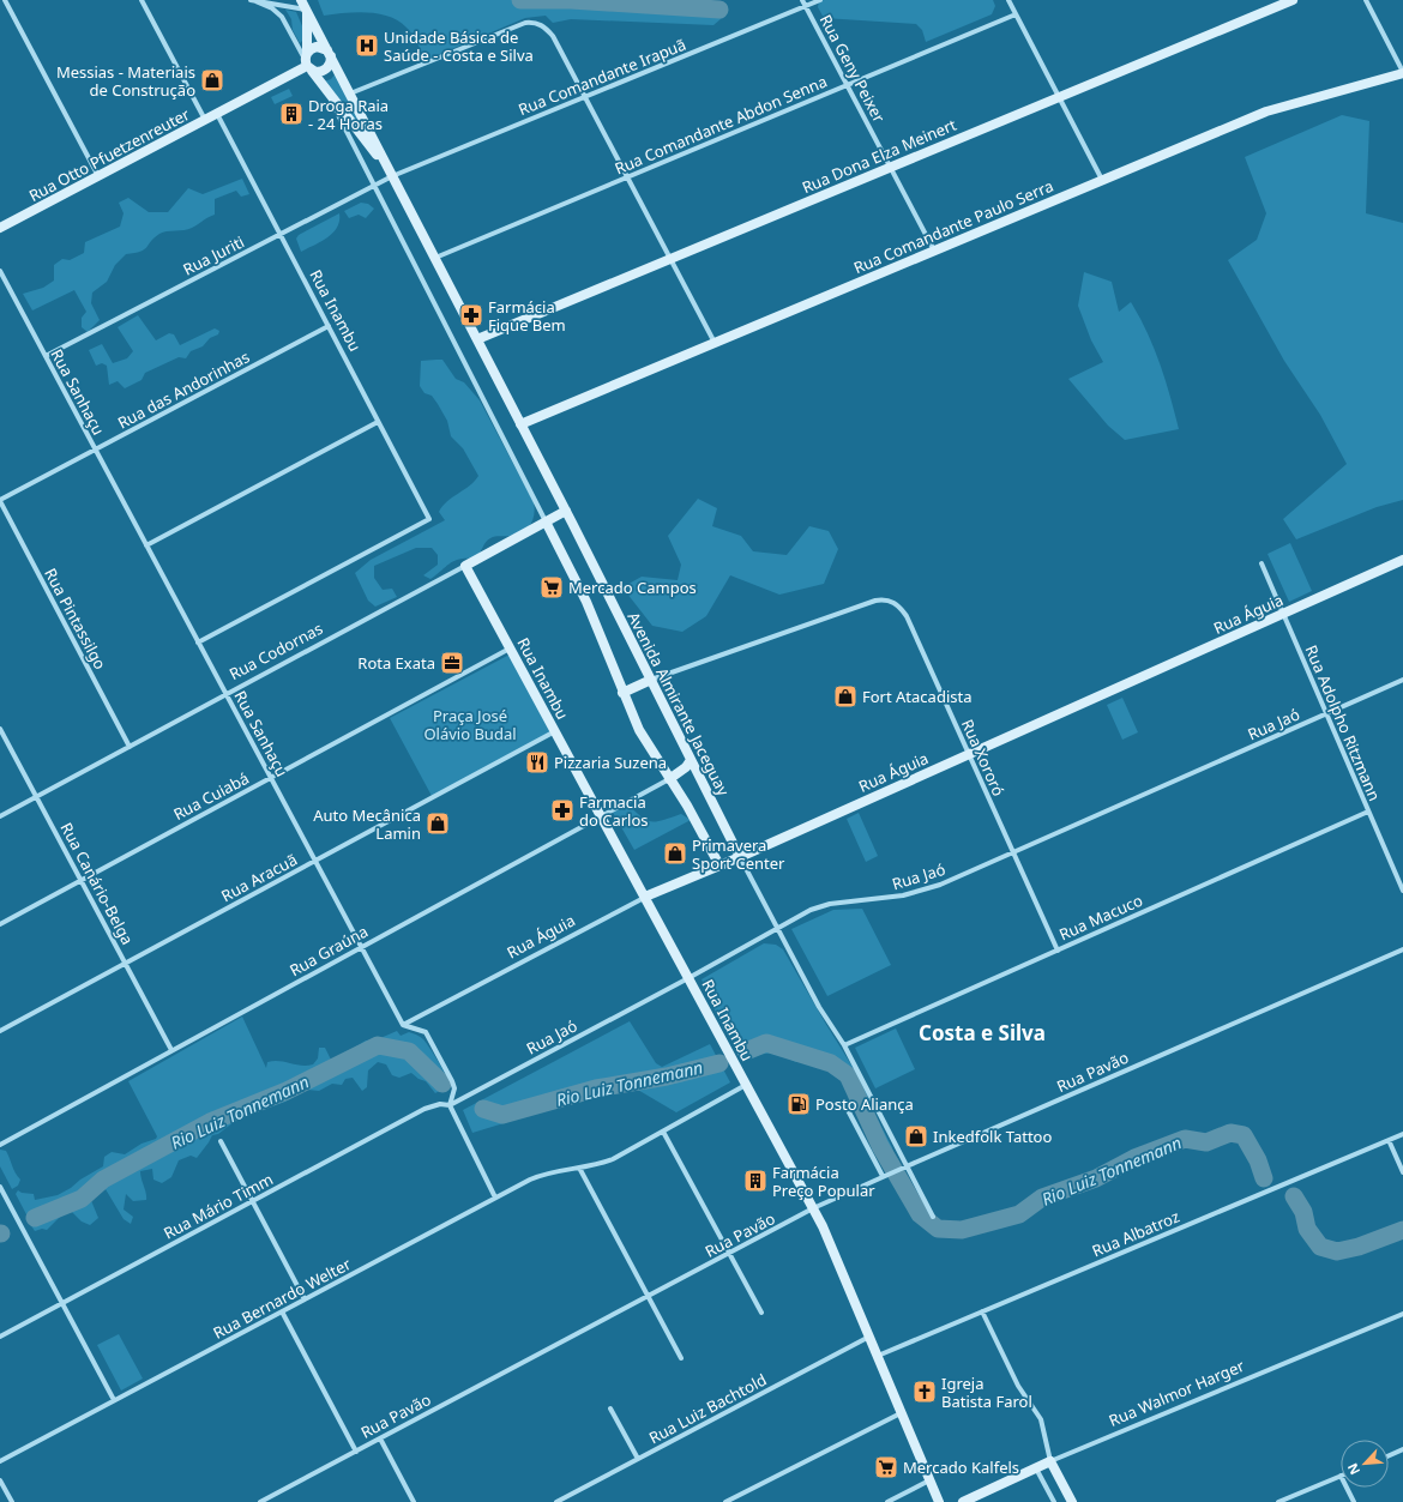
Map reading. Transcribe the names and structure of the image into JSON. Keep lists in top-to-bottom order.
{
  "streets": {
    "street": [
      "Rua Geny Peixer",
      "Rua Comandante Irapuã",
      "Rua Comandante Abdon Senna",
      "Rua Otto Pfuetzenreuter",
      "Rua Dona Elza Meinert",
      "Rua Comandante Paulo Serra",
      "Rua Juriti",
      "Rua Inambu",
      "Rua das Andorinhas",
      "Rua Sanhaçu",
      "Rua Águia",
      "Rua Pintassilgo",
      "Rua Codornas",
      "Avenida Almirante Jaceguay",
      "Rua Adolpho Ritzmann",
      "Rua Jaó",
      "Rua Xororó",
      "Rua Cuiabá",
      "Rua Aracuã",
      "Rua Canário-Belga",
      "Rua Macuco",
      "Rua Graúna",
      "Rua Pavão",
      "Rua Mário Timm",
      "Rua Albatroz",
      "Rua Bernardo Welter",
      "Rua Walmor Harger",
      "Rua Luiz Bachtold"
    ]
  },
  "crossings": [
    ["Rua Geny Peixer", "Rua Comandante Irapuã"],
    ["Rua Geny Peixer", "Rua Comandante Abdon Senna"],
    ["Rua Geny Peixer", "Rua Dona Elza Meinert"],
    ["Rua Geny Peixer", "Rua Comandante Paulo Serra"],
    ["Rua Comandante Irapuã", "Rua Juriti"],
    ["Rua Comandante Irapuã", "Avenida Almirante Jaceguay"],
    ["Rua Comandante Abdon Senna", "Avenida Almirante Jaceguay"],
    ["Rua Otto Pfuetzenreuter", "Rua Inambu"],
    ["Rua Otto Pfuetzenreuter", "Avenida Almirante Jaceguay"],
    ["Rua Dona Elza Meinert", "Avenida Almirante Jaceguay"],
    ["Rua Comandante Paulo Serra", "Avenida Almirante Jaceguay"],
    ["Rua Juriti", "Rua Inambu"],
    ["Rua Juriti", "Rua Sanhaçu"],
    ["Rua Juriti", "Avenida Almirante Jaceguay"],
    ["Rua Inambu", "Rua das Andorinhas"],
    ["Rua Inambu", "Rua Sanhaçu"],
    ["Rua Inambu", "Rua Águia"],
    ["Rua Inambu", "Rua Codornas"],
    ["Rua Inambu", "Rua Jaó"],
    ["Rua Inambu", "Rua Cuiabá"],
    ["Rua Inambu", "Rua Aracuã"],
    ["Rua Inambu", "Rua Graúna"],
    ["Rua Inambu", "Rua Pavão"],
    ["Rua Inambu", "Rua Albatroz"],
    ["Rua Inambu", "Rua Luiz Bachtold"],
    ["Rua das Andorinhas", "Rua Sanhaçu"],
    ["Rua das Andorinhas", "Rua Pintassilgo"],
    ["Rua Sanhaçu", "Rua Águia"],
    ["Rua Sanhaçu", "Rua Codornas"],
    ["Rua Sanhaçu", "Rua Cuiabá"],
    ["Rua Sanhaçu", "Rua Aracuã"],
    ["Rua Sanhaçu", "Rua Graúna"],
    ["Rua Águia", "Avenida Almirante Jaceguay"],
    ["Rua Águia", "Rua Adolpho Ritzmann"],
    ["Rua Águia", "Rua Xororó"],
    ["Rua Pintassilgo", "Rua Codornas"],
    ["Rua Codornas", "Avenida Almirante Jaceguay"],
    ["Rua Codornas", "Rua Canário-Belga"],
    ["Avenida Almirante Jaceguay", "Rua Jaó"],
    ["Avenida Almirante Jaceguay", "Rua Xororó"],
    ["Avenida Almirante Jaceguay", "Rua Macuco"],
    ["Avenida Almirante Jaceguay", "Rua Graúna"],
    ["Avenida Almirante Jaceguay", "Rua Pavão"],
    ["Rua Adolpho Ritzmann", "Rua Jaó"],
    ["Rua Adolpho Ritzmann", "Rua Macuco"],
    ["Rua Jaó", "Rua Xororó"],
    ["Rua Jaó", "Rua Mário Timm"],
    ["Rua Xororó", "Rua Macuco"],
    ["Rua Cuiabá", "Rua Canário-Belga"],
    ["Rua Aracuã", "Rua Canário-Belga"],
    ["Rua Canário-Belga", "Rua Graúna"]
  ],
  "districts": ["Costa e Silva"],
  "water": ["Rio Luiz Tonnemann"],
  "parks": ["Praça José Olávio Budal"],
  "places": {
    "hospital": ["Unidade Básica de Saúde - Costa e Silva"],
    "shop": [
      "Messias - Materiais de Construção",
      "Fort Atacadista",
      "Auto Mecânica Lamin",
      "Primavera Sport Center",
      "Inkedfolk Tattoo"
    ],
    "building": ["Droga Raia - 24 Horas", "Farmácia Preço Popular"],
    "pharmacy": ["Farmácia Fique Bem", "Farmacia do Carlos"],
    "supermarket": ["Mercado Campos", "Mercado Kalfels"],
    "office": ["Rota Exata"],
    "restaurant": ["Pizzaria Suzena"],
    "fuel station": ["Posto Aliança"],
    "church": ["Igreja Batista Farol"]
  },
  "north": "bottom left"
}
